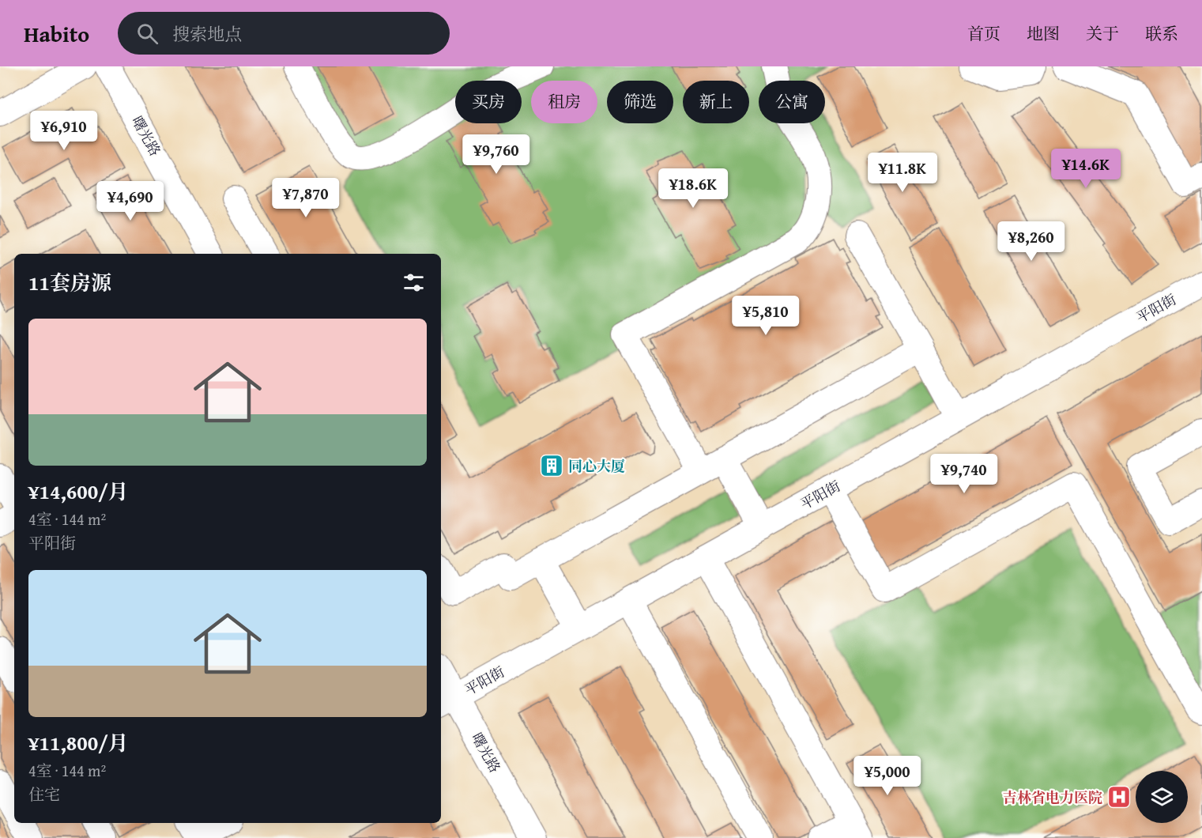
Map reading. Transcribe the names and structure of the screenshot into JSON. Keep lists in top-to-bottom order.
{
  "streets": {
    "street": ["曙光路", "平阳街"]
  },
  "crossings": [
    ["曙光路", "平阳街"]
  ],
  "places": {
    "building": ["同心大厦"],
    "hospital": ["吉林省电力医院"]
  },
  "page": {
    "header": "Habito",
    "search": "搜索地点",
    "nav": [
      "首页",
      "地图",
      "关于",
      "联系"
    ],
    "chip": [
      "买房",
      "租房",
      "筛选",
      "新上",
      "公寓"
    ],
    "price": [
      "¥6,910",
      "¥9,760",
      "¥14.6K",
      "¥11.8K",
      "¥18.6K",
      "¥7,870",
      "¥4,690",
      "¥8,260",
      "¥5,810",
      "¥9,740",
      "¥5,000"
    ],
    "heading": "11套房源",
    "list": [
      {
        "name": "¥14,600/月",
        "note": "4室 · 144 m² · 平阳街"
      },
      {
        "name": "¥11,800/月",
        "note": "4室 · 144 m² · 住宅"
      }
    ]
  }
}
